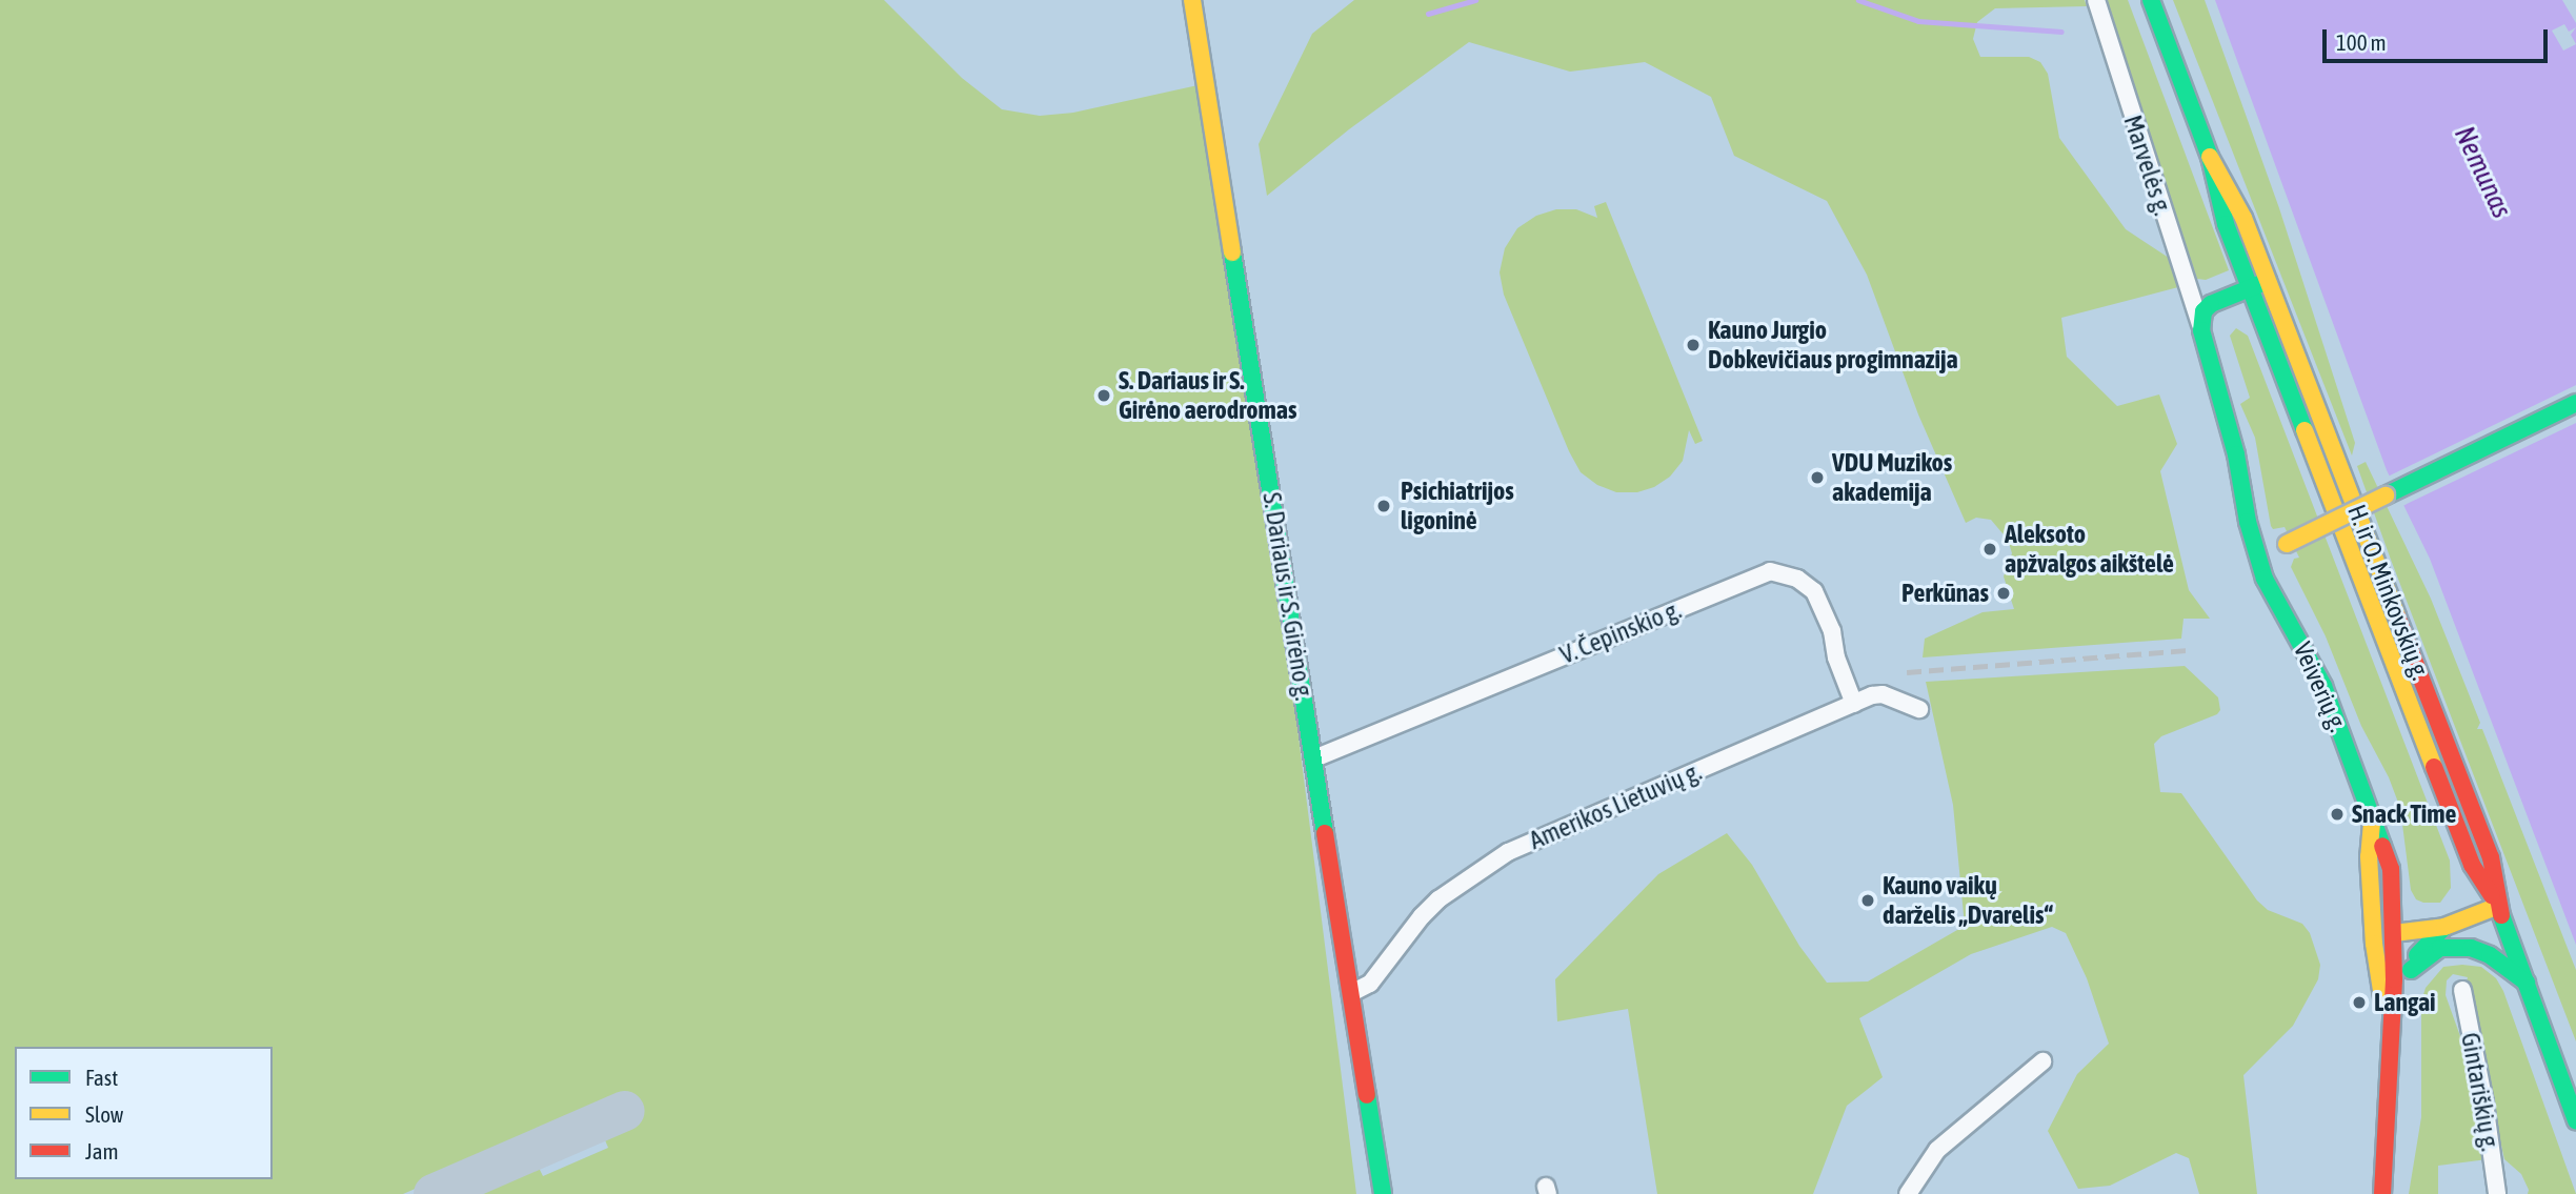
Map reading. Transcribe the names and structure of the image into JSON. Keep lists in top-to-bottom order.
{
  "streets": {
    "main road": ["H. ir O. Minkovskių g.", "S. Dariaus ir S. Girėno g.", "Veiverių g."],
    "street": [
      "Marvelės g.",
      "V. Čepinskio g.",
      "Amerikos Lietuvių g.",
      "Gintariškių g."
    ]
  },
  "crossings": [
    ["Marvelės g.", "Veiverių g."],
    ["S. Dariaus ir S. Girėno g.", "V. Čepinskio g."],
    ["S. Dariaus ir S. Girėno g.", "Amerikos Lietuvių g."],
    ["V. Čepinskio g.", "Amerikos Lietuvių g."]
  ],
  "water": ["Nemunas"],
  "places": [
    "Kauno Jurgio Dobkevičiaus progimnazija",
    "S. Dariaus ir S. Girėno aerodromas",
    "VDU Muzikos akademija",
    "Psichiatrijos ligoninė",
    "Aleksoto apžvalgos aikštelė",
    "Perkūnas",
    "Snack Time",
    "Kauno vaikų darželis „Dvarelis“",
    "Langai"
  ],
  "legend": ["Fast", "Slow", "Jam"],
  "scale_bar": "100 m"
}
